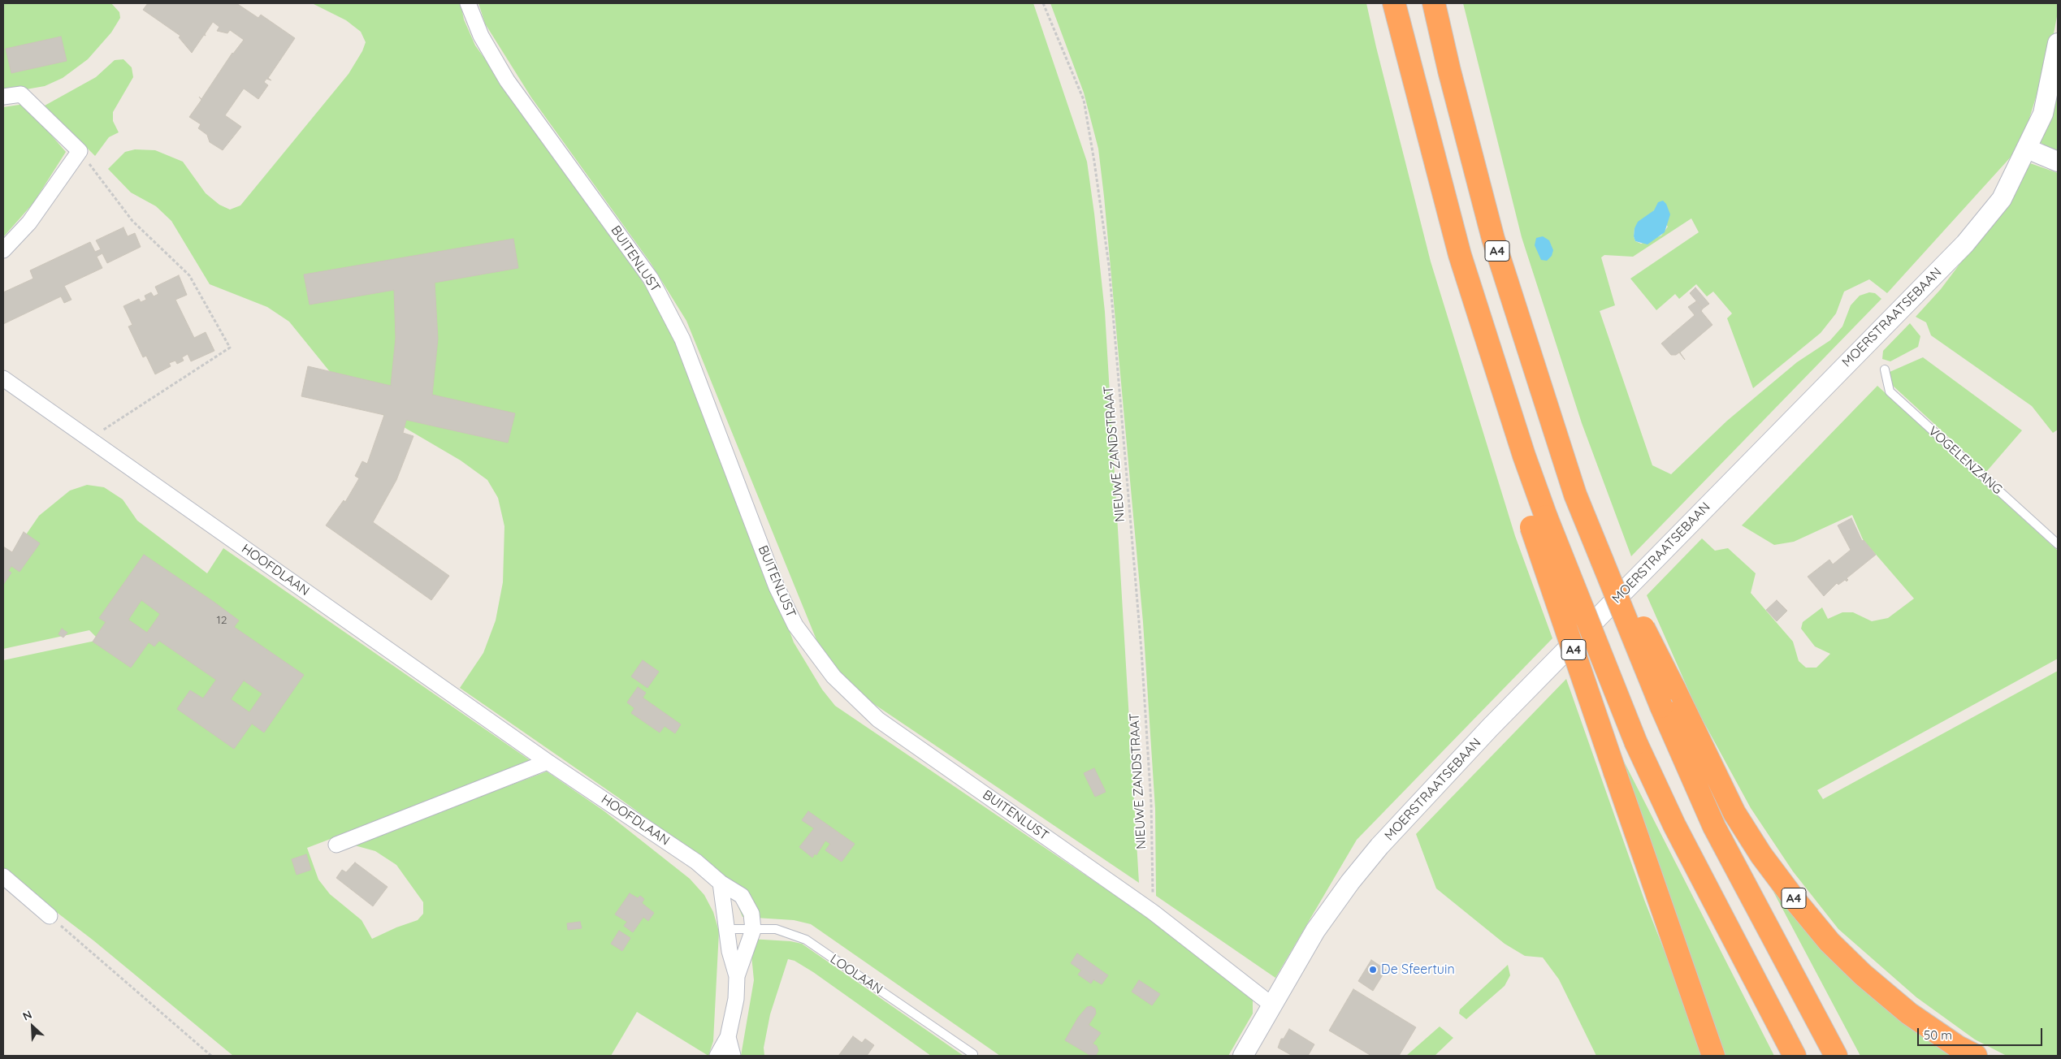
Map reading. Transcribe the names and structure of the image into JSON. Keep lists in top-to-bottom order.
{
  "streets": {
    "highway": ["A4"],
    "street": ["BUITENLUST", "MOERSTRAATSEBAAN", "HOOFDLAAN"],
    "lane": ["VOGELENZANG", "LOOLAAN"],
    "path": ["NIEUWE ZANDSTRAAT"]
  },
  "crossings": [
    ["BUITENLUST", "MOERSTRAATSEBAAN"],
    ["BUITENLUST", "NIEUWE ZANDSTRAAT"],
    ["HOOFDLAAN", "LOOLAAN"]
  ],
  "places": ["De Sfeertuin"],
  "house_numbers": ["12"],
  "scale_bar": "50 m",
  "north": "top left"
}
